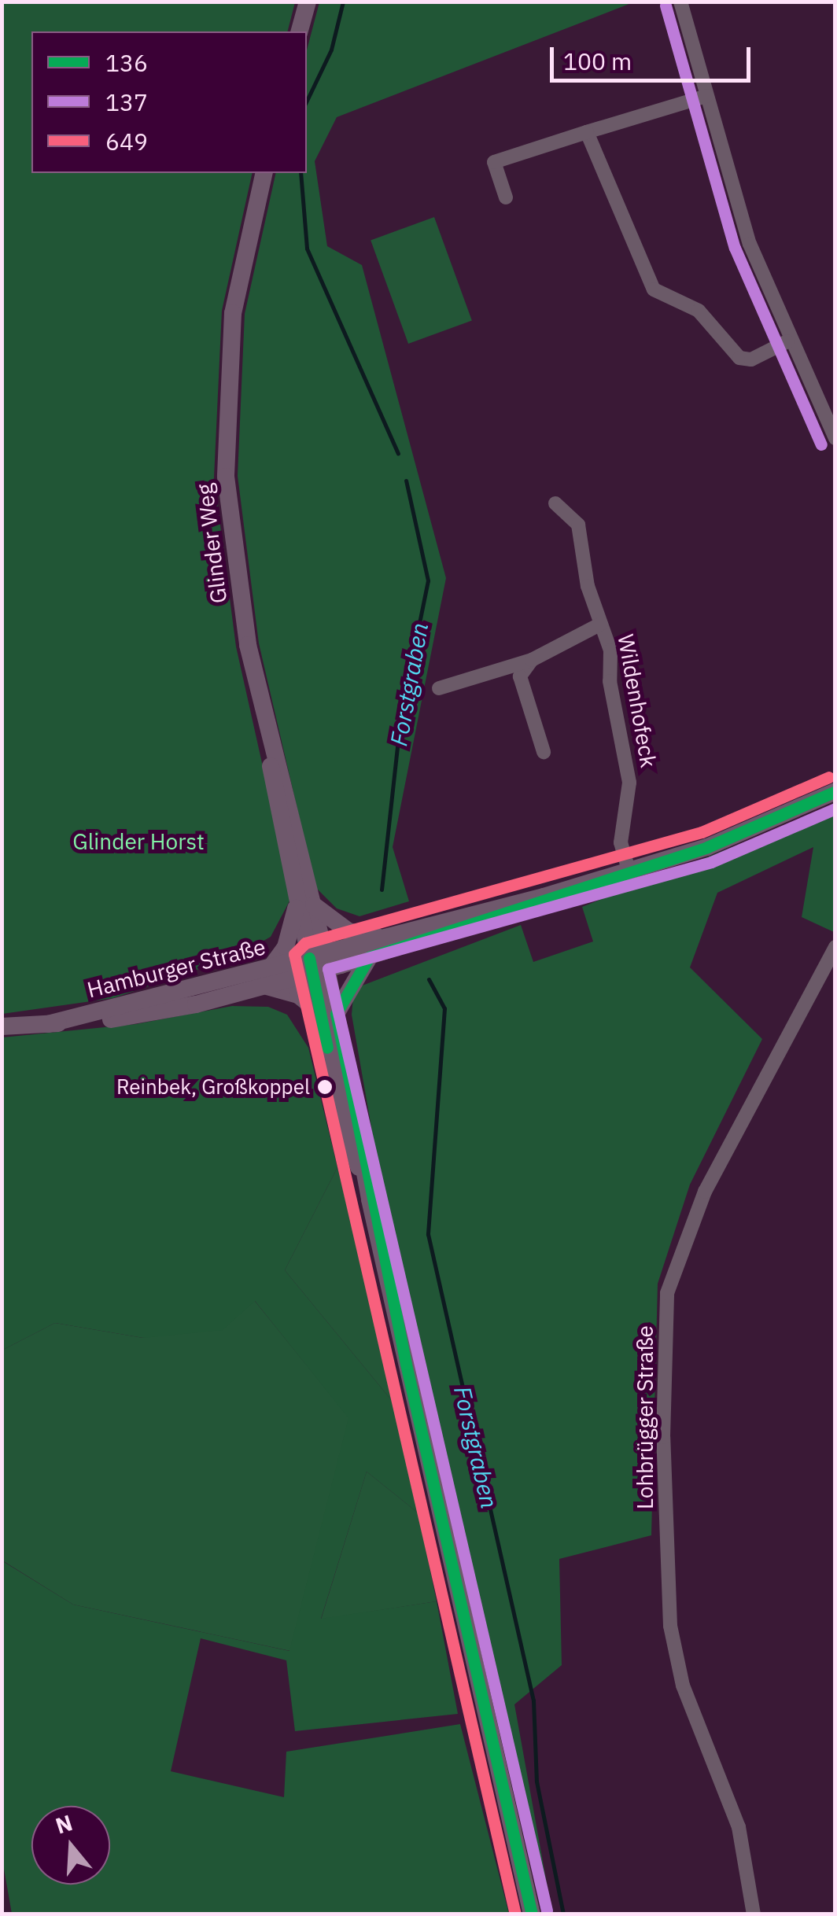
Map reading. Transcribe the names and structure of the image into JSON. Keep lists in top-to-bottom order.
{
  "streets": {
    "main road": ["Glinder Weg", "Hamburger Straße"],
    "street": ["Wildenhofeck", "Lohbrügger Straße"]
  },
  "crossings": [
    ["Glinder Weg", "Hamburger Straße"],
    ["Wildenhofeck", "Hamburger Straße"]
  ],
  "water": ["Forstgraben"],
  "parks": ["Glinder Horst"],
  "places": ["Reinbek, Großkoppel"],
  "lines": ["transit line 137", "transit line 649", "transit line 136"],
  "legend": ["136", "137", "649"],
  "scale_bar": "100 m",
  "north": "top"
}
